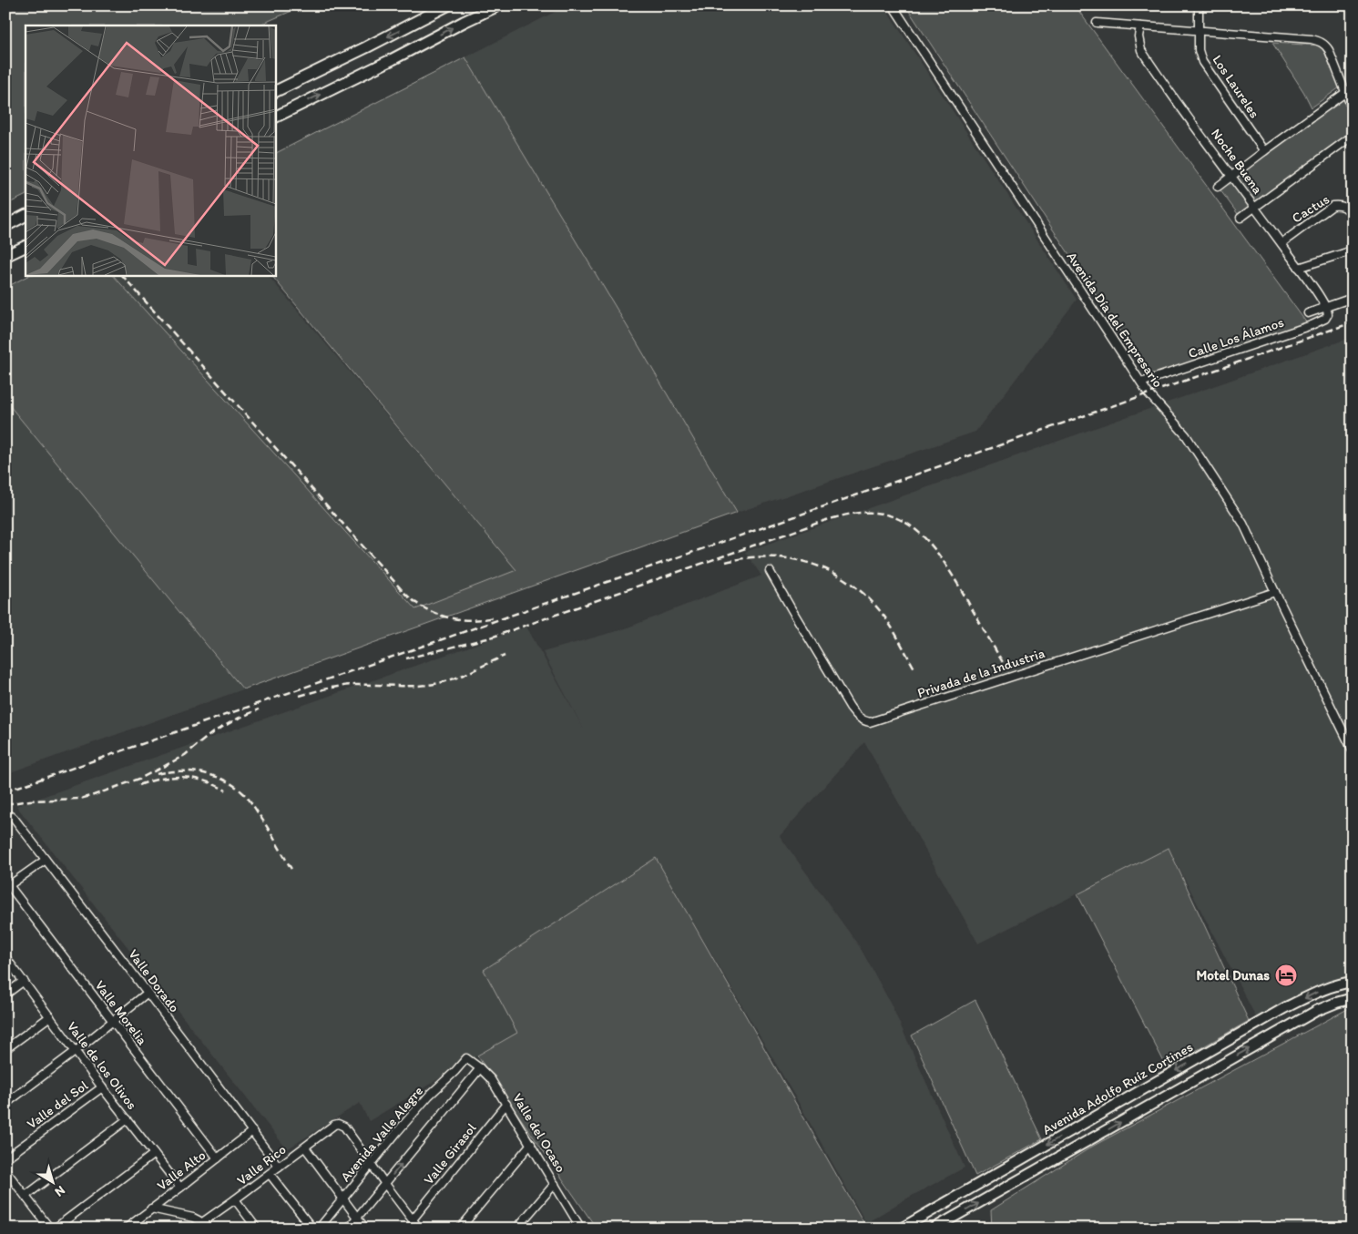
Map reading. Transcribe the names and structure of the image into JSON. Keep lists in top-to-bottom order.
{
  "streets": {
    "main road": ["Avenida Adolfo Ruíz Cortines"],
    "street": [
      "Los Laureles",
      "Noche Buena",
      "Cactus",
      "Avenida Día del Empresario",
      "Calle Los Álamos",
      "Privada de la Industria",
      "Valle Dorado",
      "Valle Morelia",
      "Valle de los Olivos",
      "Valle del Sol",
      "Valle del Ocaso",
      "Avenida Valle Alegre",
      "Valle Girasol",
      "Valle Rico",
      "Valle Alto"
    ]
  },
  "crossings": [
    ["Noche Buena", "Cactus"],
    ["Noche Buena", "Calle Los Álamos"],
    ["Avenida Día del Empresario", "Calle Los Álamos"],
    ["Avenida Día del Empresario", "Privada de la Industria"],
    ["Valle Dorado", "Valle Rico"],
    ["Valle Dorado", "Valle Alto"],
    ["Valle Morelia", "Valle Alto"],
    ["Valle de los Olivos", "Valle del Sol"],
    ["Valle de los Olivos", "Valle Alto"],
    ["Valle del Ocaso", "Avenida Valle Alegre"],
    ["Valle del Ocaso", "Valle Girasol"],
    ["Avenida Valle Alegre", "Valle Rico"]
  ],
  "places": {
    "hotel": ["Motel Dunas"]
  },
  "north": "bottom right"
}
